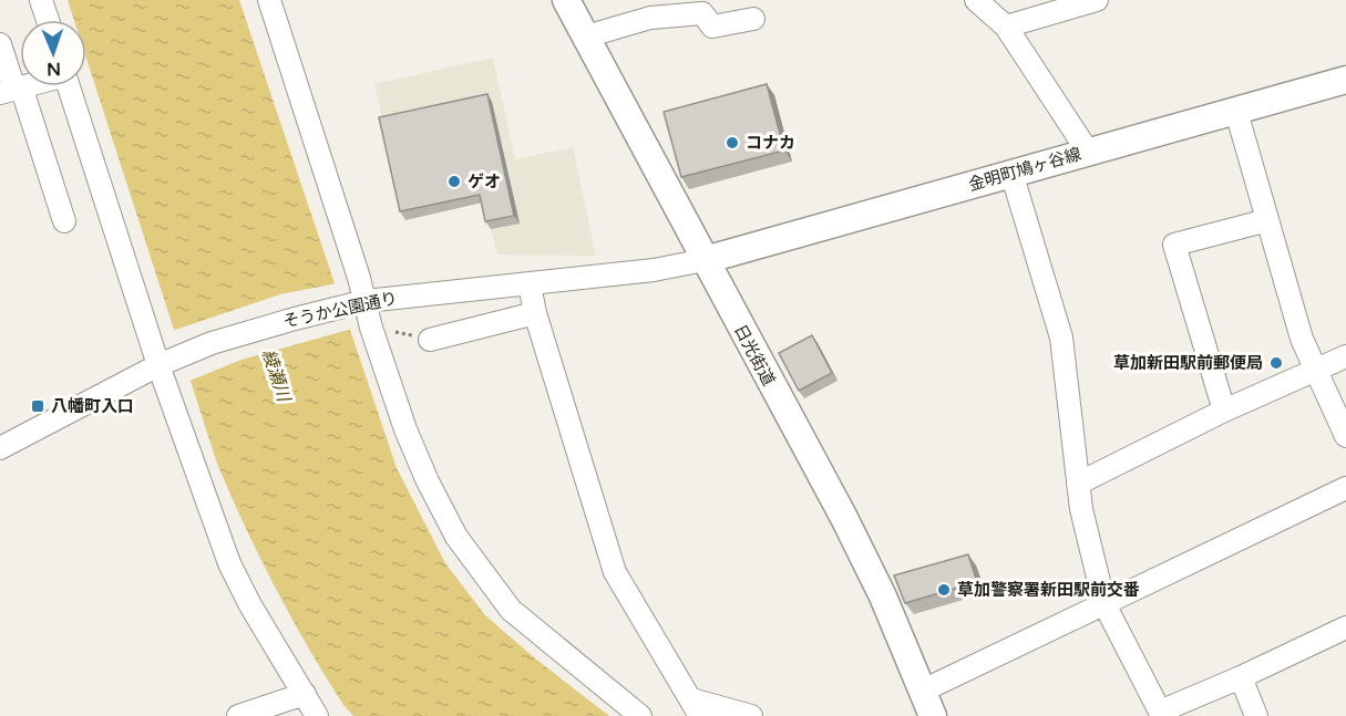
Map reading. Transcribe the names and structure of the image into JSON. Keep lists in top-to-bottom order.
{
  "streets": {
    "main road": ["金明町鳩ヶ谷線", "日光街道"],
    "street": ["そうか公園通り"]
  },
  "crossings": [
    ["金明町鳩ヶ谷線", "そうか公園通り"],
    ["金明町鳩ヶ谷線", "日光街道"],
    ["そうか公園通り", "日光街道"]
  ],
  "water": ["綾瀬川"],
  "places": {
    "other": [
      "コナカ",
      "ゲオ",
      "草加新田駅前郵便局",
      "草加警察署新田駅前交番"
    ],
    "transit": ["八幡町入口"]
  },
  "north": "bottom"
}
